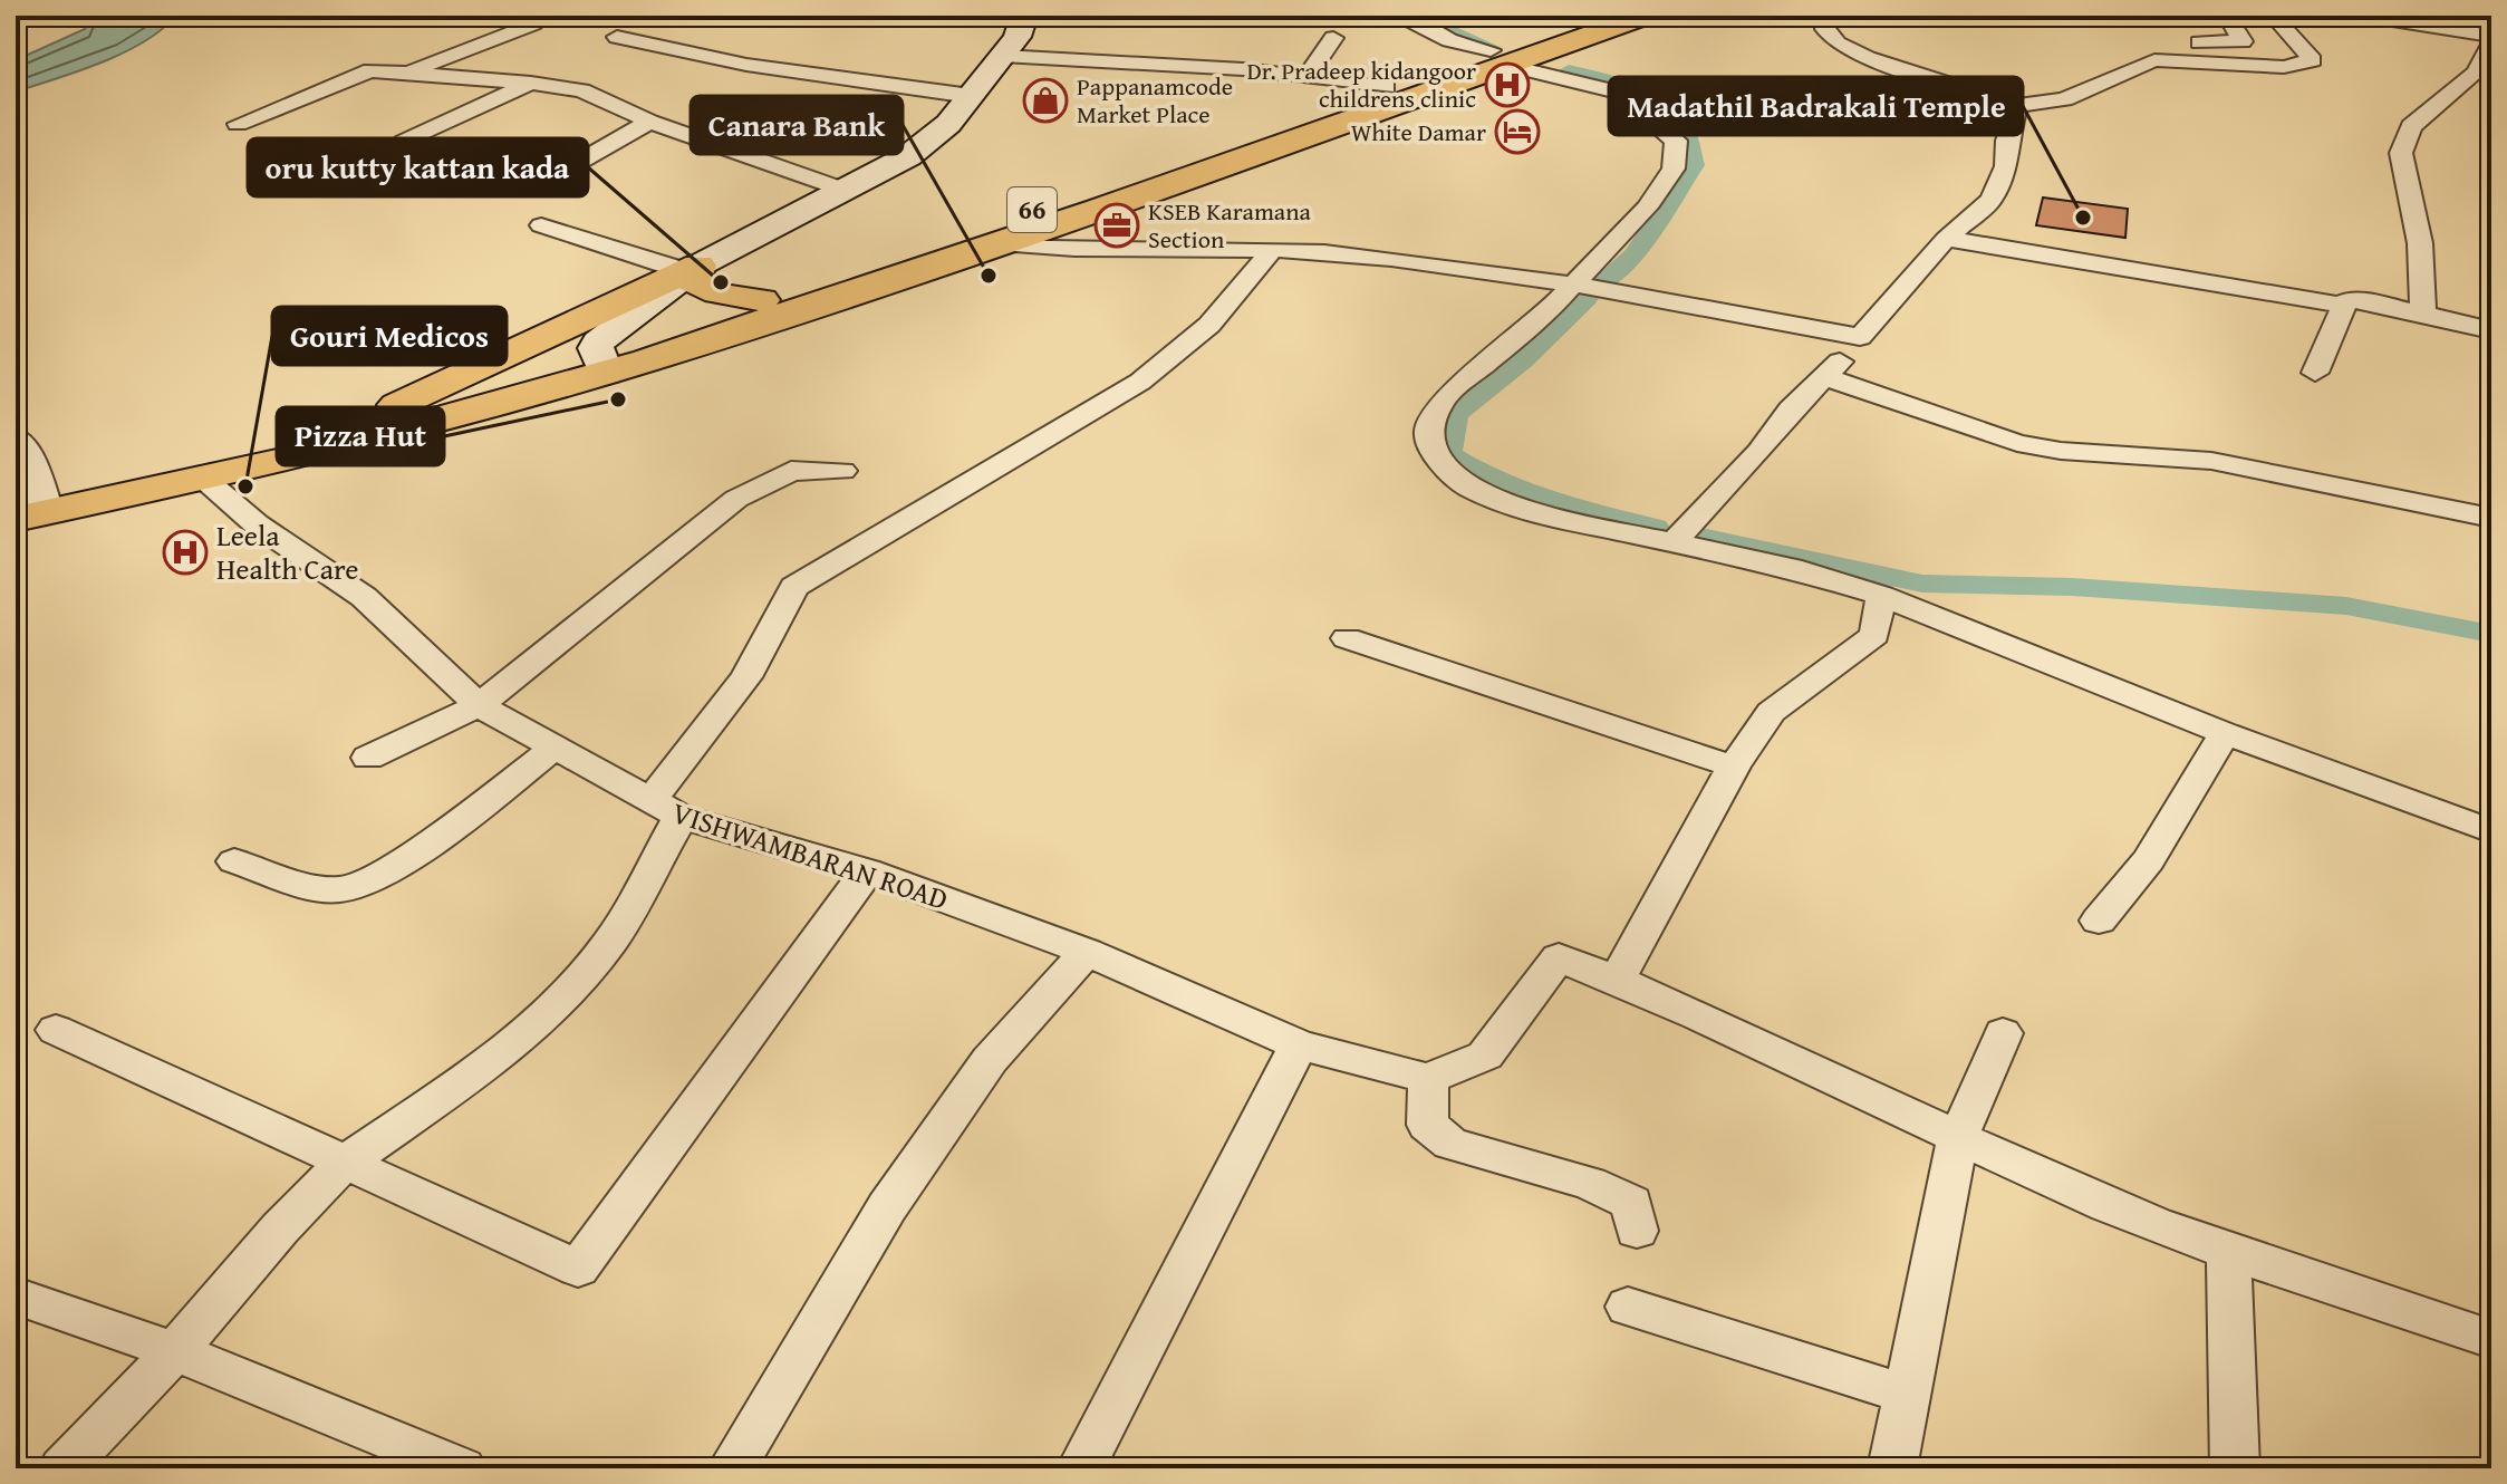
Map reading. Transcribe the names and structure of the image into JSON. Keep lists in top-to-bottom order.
{
  "streets": {
    "main road": ["66"],
    "street": ["VISHWAMBARAN ROAD"]
  },
  "places": {
    "hospital": ["Dr. Pradeep kidangoor childrens clinic", "Leela Health Care"],
    "shop": ["Pappanamcode Market Place"],
    "hotel": ["White Damar"],
    "other": [
      "Madathil Badrakali Temple",
      "Canara Bank",
      "oru kutty kattan kada",
      "Pizza Hut",
      "Gouri Medicos"
    ],
    "office": ["KSEB Karamana Section"]
  }
}
